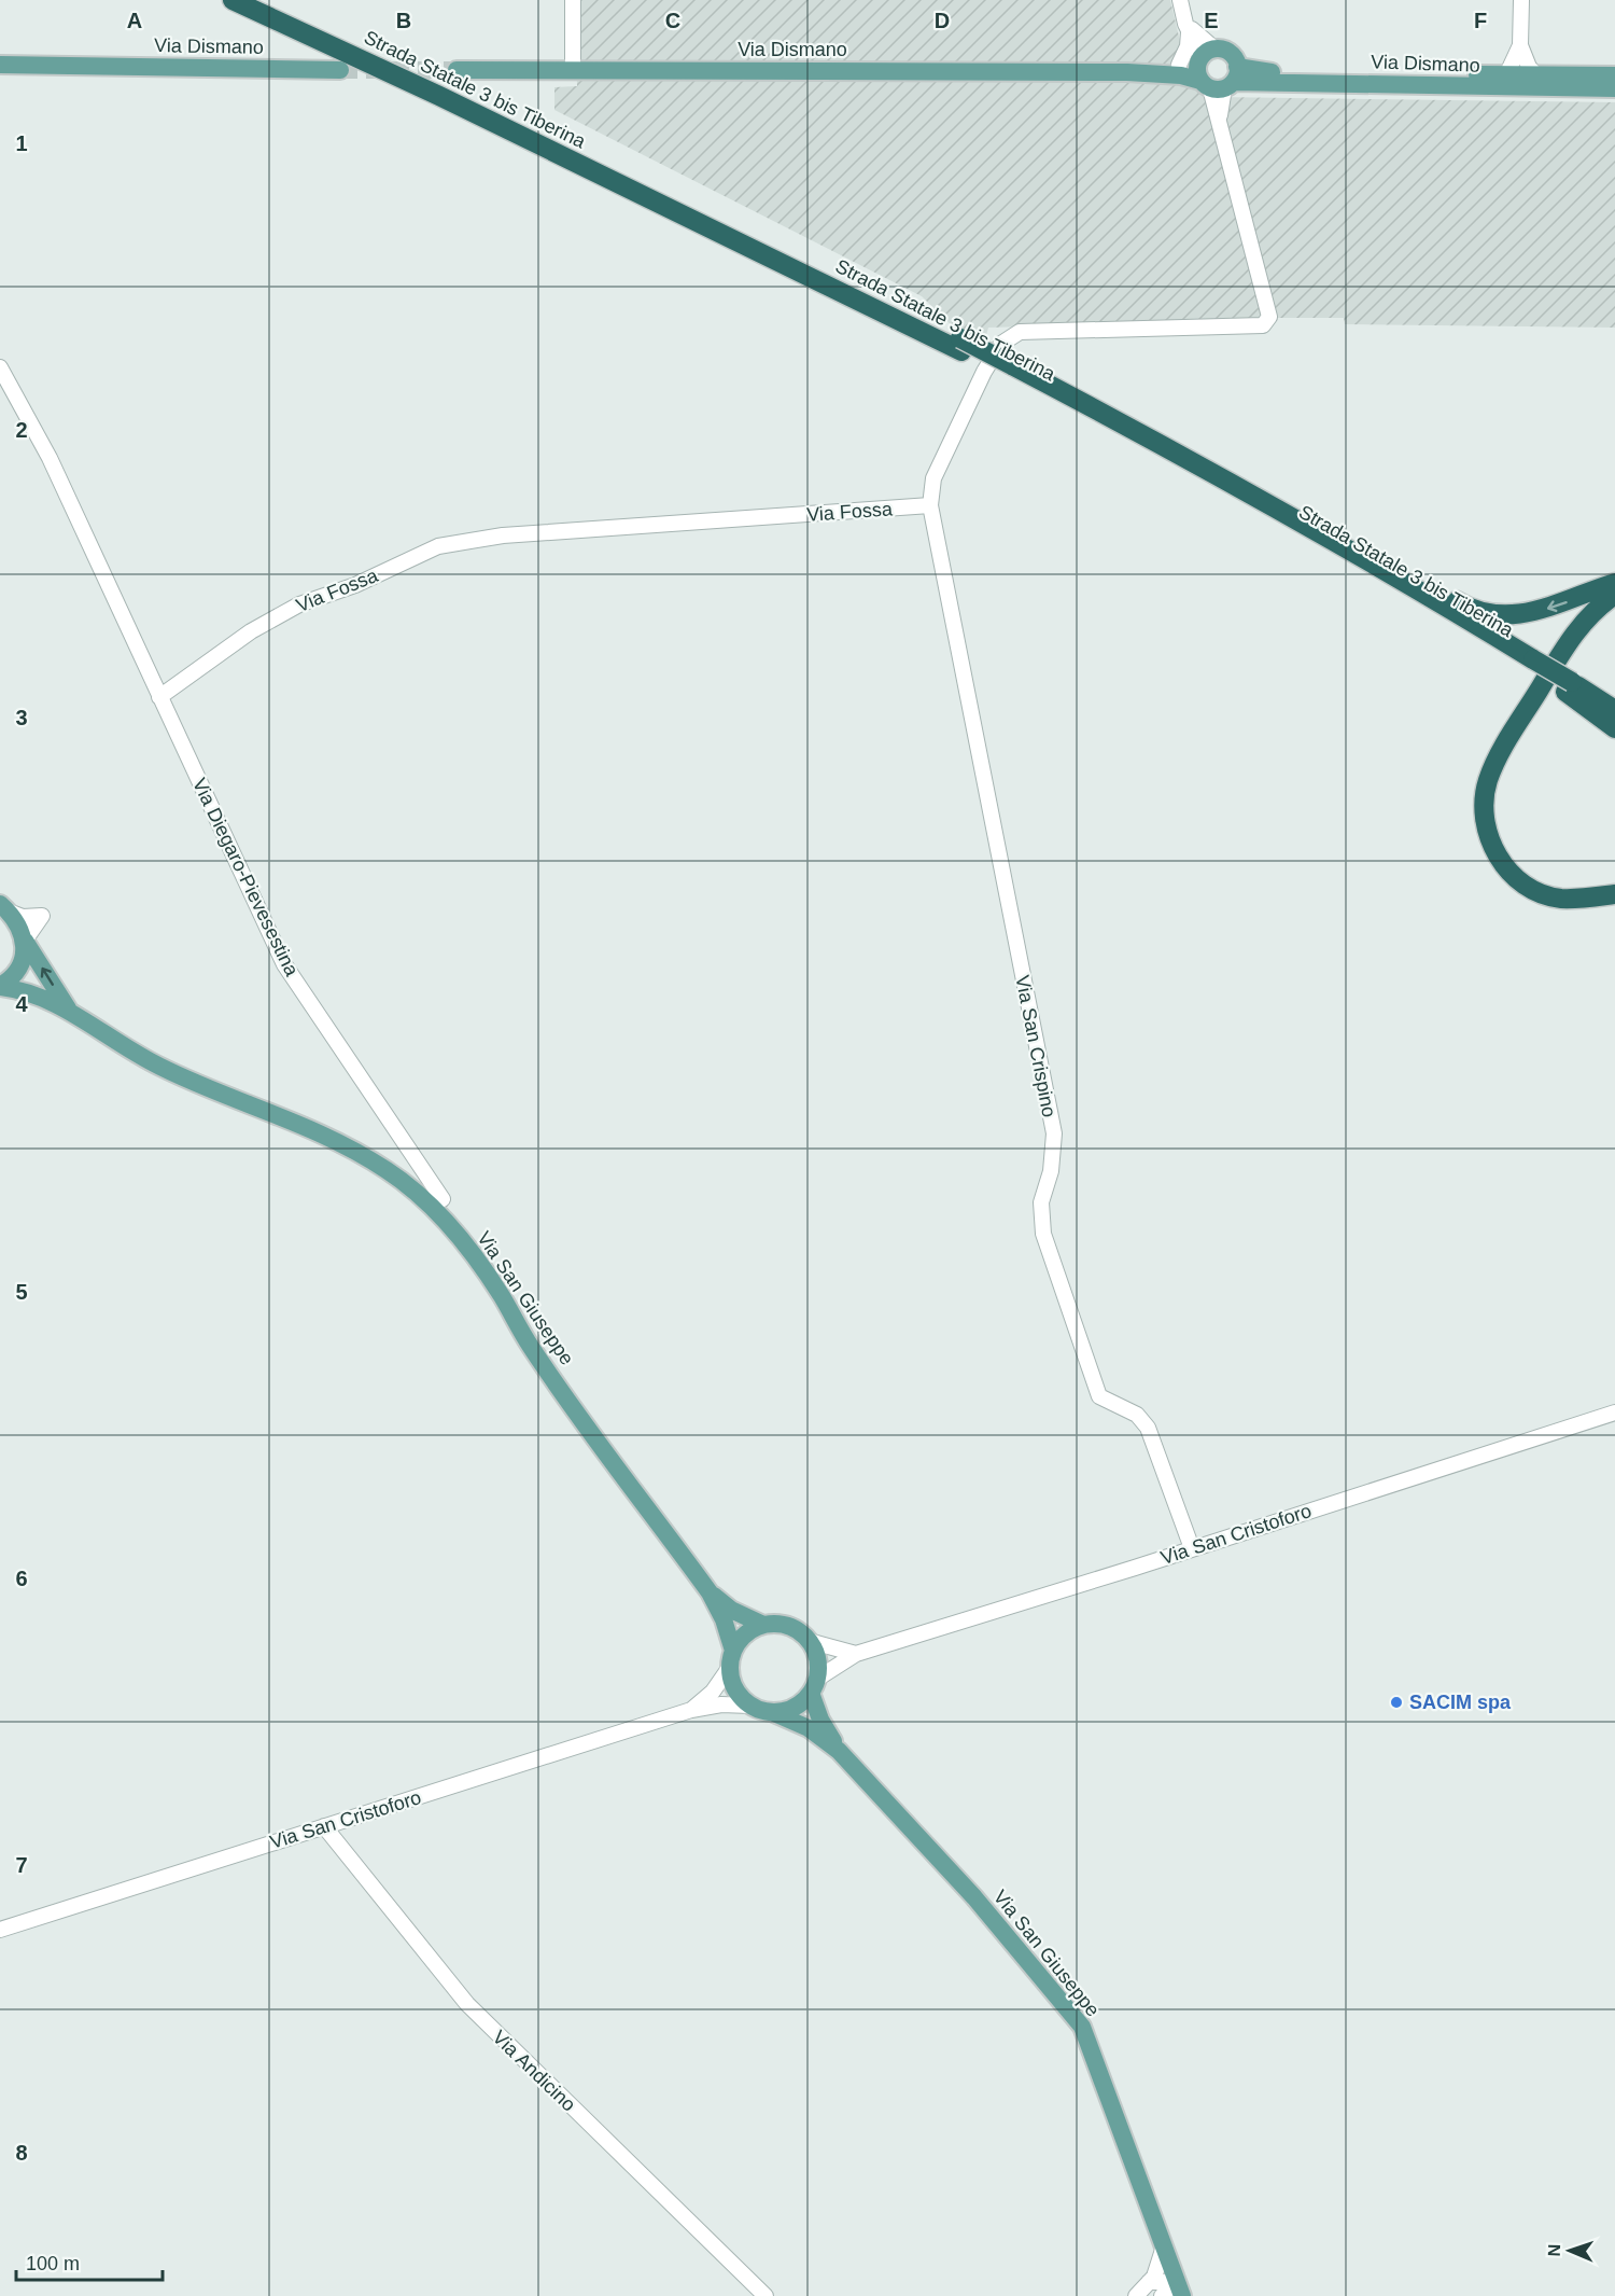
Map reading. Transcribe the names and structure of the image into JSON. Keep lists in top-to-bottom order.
{
  "streets": {
    "highway": ["Strada Statale 3 bis Tiberina"],
    "main road": ["Via Dismano", "Via San Giuseppe"],
    "street": [
      "Via Fossa",
      "Via Diegaro-Pievesestina",
      "Via San Crispino",
      "Via San Cristoforo",
      "Via Andicino"
    ]
  },
  "crossings": [
    ["Via Fossa", "Via Diegaro-Pievesestina"],
    ["Via Fossa", "Via San Crispino"],
    ["Via San Crispino", "Via San Cristoforo"],
    ["Via San Giuseppe", "Via San Cristoforo"],
    ["Via San Cristoforo", "Via Andicino"]
  ],
  "places": ["SACIM spa"],
  "scale_bar": "100 m",
  "north": "left",
  "grid": {
    "columns": [
      "A",
      "B",
      "C",
      "D",
      "E",
      "F"
    ],
    "rows": [
      "1",
      "2",
      "3",
      "4",
      "5",
      "6",
      "7",
      "8"
    ]
  }
}
